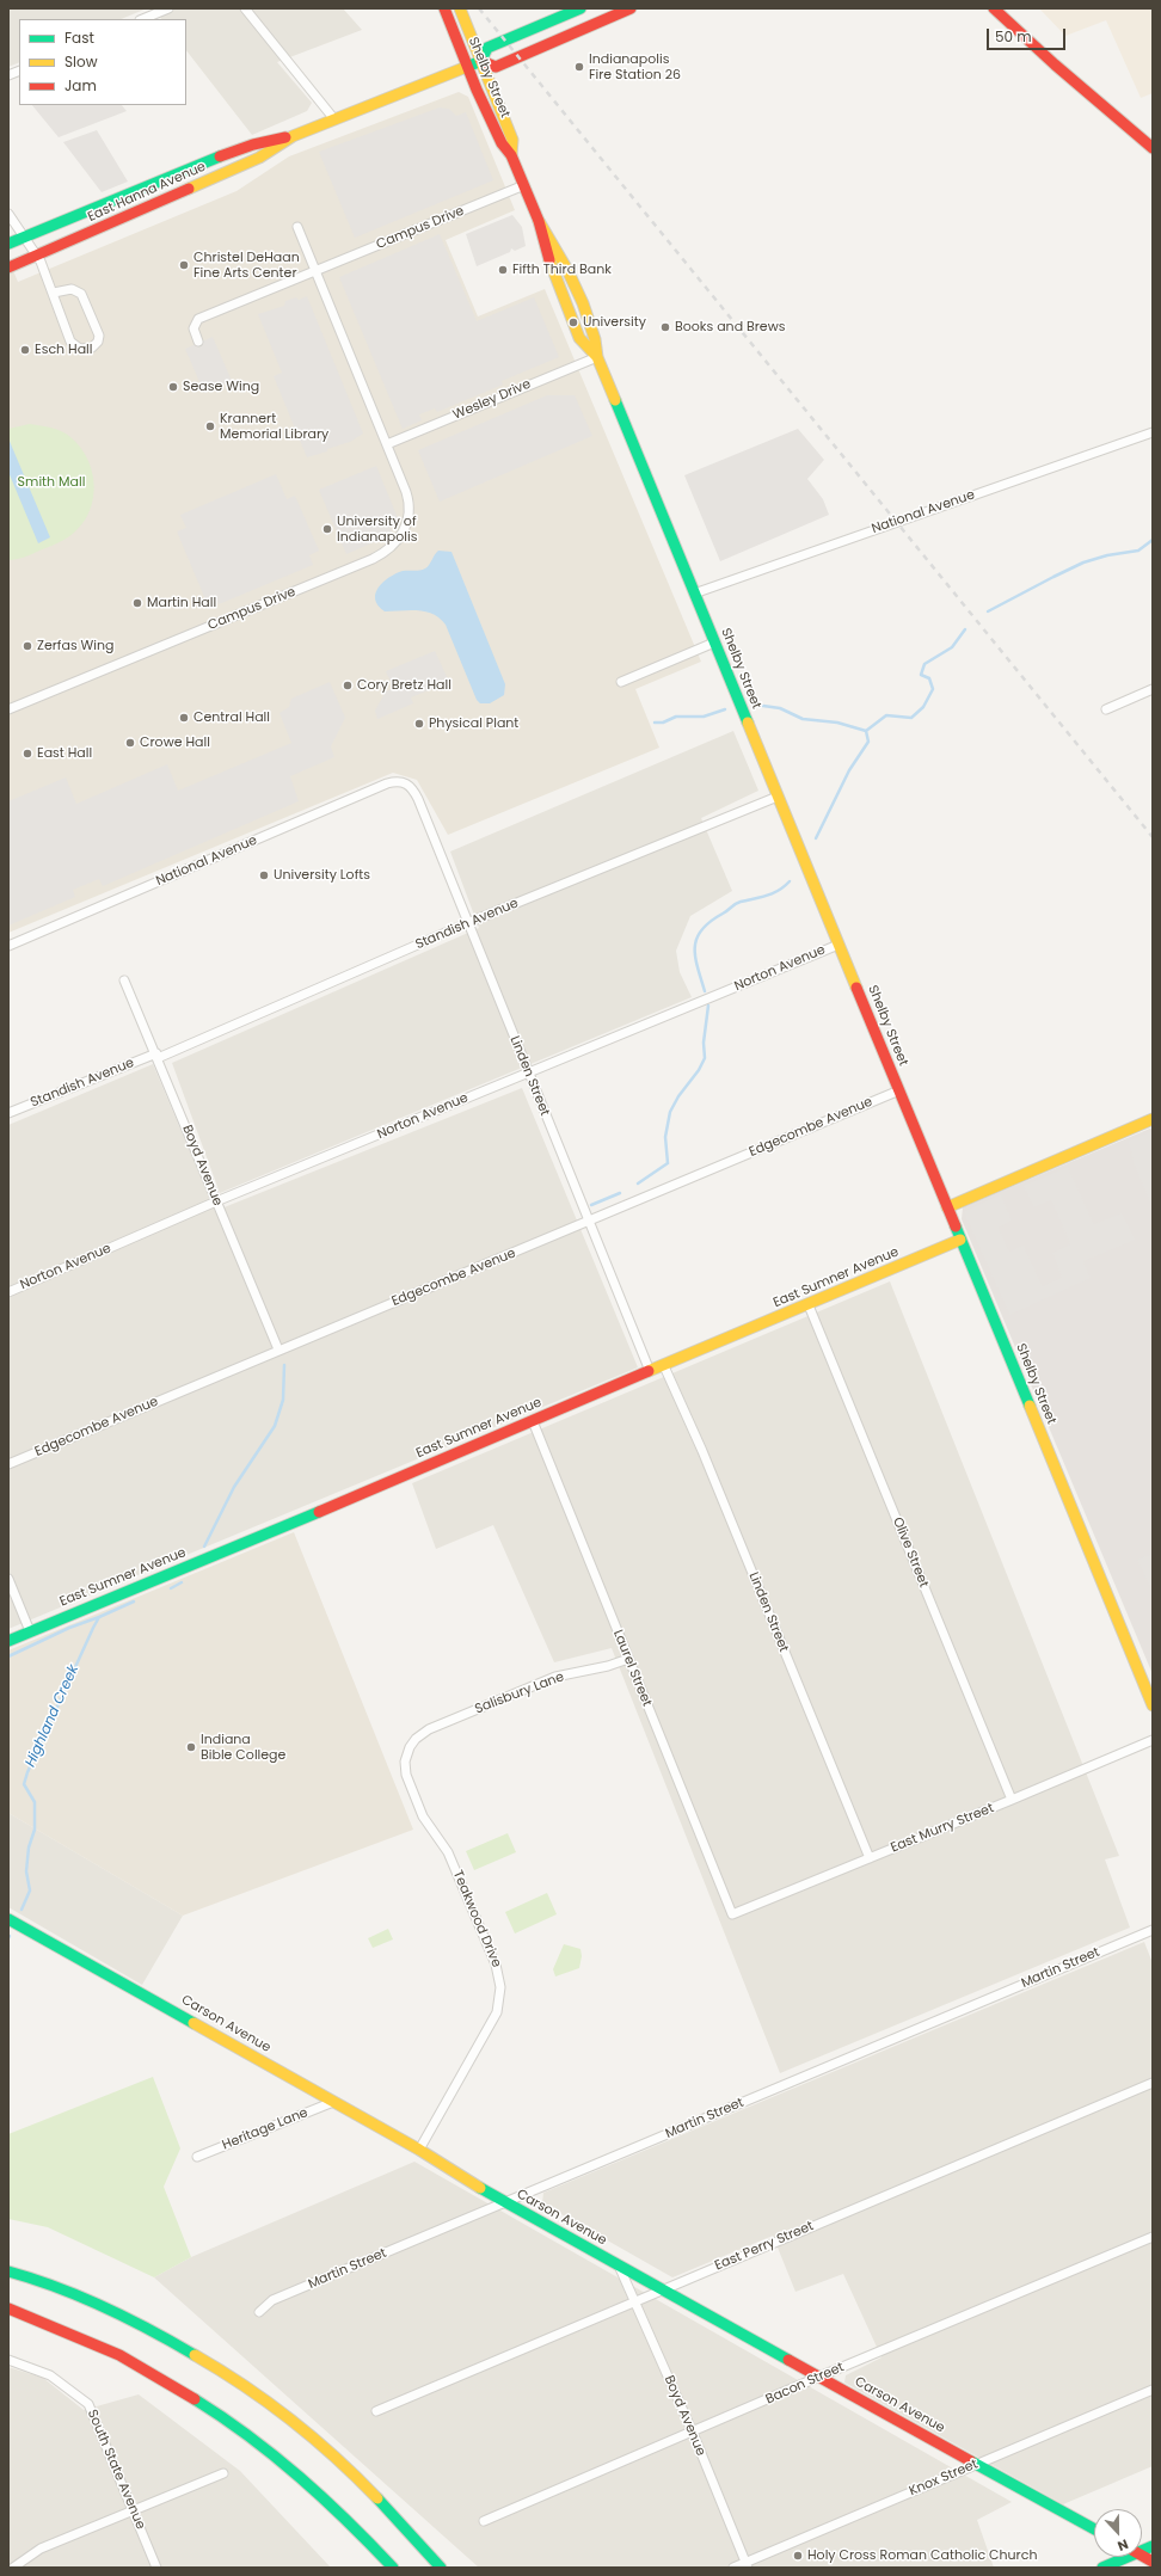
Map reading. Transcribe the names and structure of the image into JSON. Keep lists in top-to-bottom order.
{
  "streets": {
    "main road": [
      "Shelby Street",
      "East Hanna Avenue",
      "East Sumner Avenue",
      "Carson Avenue"
    ],
    "street": [
      "Campus Drive",
      "Wesley Drive",
      "National Avenue",
      "Standish Avenue",
      "Norton Avenue",
      "Linden Street",
      "Edgecombe Avenue",
      "Boyd Avenue",
      "Olive Street",
      "Laurel Street",
      "Salisbury Lane",
      "East Murry Street",
      "Teakwood Drive",
      "Martin Street",
      "Heritage Lane",
      "East Perry Street",
      "Bacon Street",
      "South State Avenue",
      "Knox Street"
    ]
  },
  "crossings": [
    ["Shelby Street", "East Hanna Avenue"],
    ["Shelby Street", "Campus Drive"],
    ["Shelby Street", "Wesley Drive"],
    ["Shelby Street", "National Avenue"],
    ["Shelby Street", "Standish Avenue"],
    ["Shelby Street", "Norton Avenue"],
    ["Shelby Street", "Edgecombe Avenue"],
    ["Shelby Street", "East Sumner Avenue"],
    ["Campus Drive", "Wesley Drive"],
    ["National Avenue", "Linden Street"],
    ["Standish Avenue", "Linden Street"],
    ["Standish Avenue", "Boyd Avenue"],
    ["Norton Avenue", "Linden Street"],
    ["Norton Avenue", "Boyd Avenue"],
    ["Linden Street", "Edgecombe Avenue"],
    ["Linden Street", "East Sumner Avenue"],
    ["Linden Street", "East Murry Street"],
    ["Edgecombe Avenue", "Boyd Avenue"],
    ["Boyd Avenue", "Carson Avenue"],
    ["Boyd Avenue", "East Perry Street"],
    ["Boyd Avenue", "Bacon Street"],
    ["Boyd Avenue", "Knox Street"],
    ["East Sumner Avenue", "Olive Street"],
    ["East Sumner Avenue", "Laurel Street"],
    ["Olive Street", "East Murry Street"],
    ["Laurel Street", "Salisbury Lane"],
    ["Laurel Street", "East Murry Street"],
    ["Salisbury Lane", "Teakwood Drive"],
    ["Teakwood Drive", "Carson Avenue"],
    ["Martin Street", "Carson Avenue"],
    ["Carson Avenue", "Heritage Lane"],
    ["Carson Avenue", "East Perry Street"],
    ["Carson Avenue", "Bacon Street"],
    ["Carson Avenue", "Knox Street"]
  ],
  "water": ["Highland Creek"],
  "parks": ["Smith Mall"],
  "places": [
    "Indianapolis Fire Station 26",
    "Christel DeHaan Fine Arts Center",
    "Fifth Third Bank",
    "University",
    "Books and Brews",
    "Esch Hall",
    "Sease Wing",
    "Krannert Memorial Library",
    "University of Indianapolis",
    "Martin Hall",
    "Zerfas Wing",
    "Cory Bretz Hall",
    "Central Hall",
    "Physical Plant",
    "Crowe Hall",
    "East Hall",
    "University Lofts",
    "Indiana Bible College",
    "Holy Cross Roman Catholic Church"
  ],
  "legend": ["Fast", "Slow", "Jam"],
  "scale_bar": "50 m",
  "north": "bottom"
}
